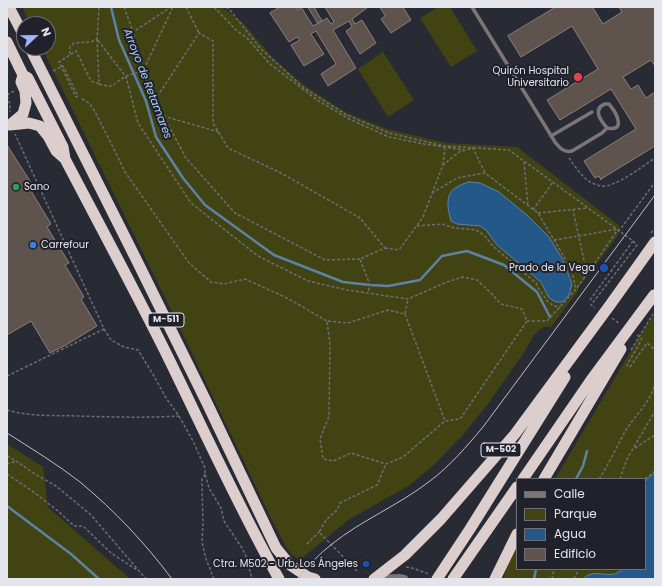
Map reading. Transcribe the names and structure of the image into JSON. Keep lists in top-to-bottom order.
{
  "streets": {
    "highway": ["M-511", "M-502"]
  },
  "water": ["Arroyo de Retamares"],
  "places": [
    "Quirón Hospital Universitario",
    "Sano",
    "Carrefour",
    "Prado de la Vega",
    "Ctra. M502 - Urb. Los Ángeles"
  ],
  "legend": [
    "Calle",
    "Parque",
    "Agua",
    "Edificio"
  ],
  "north": "right"
}
